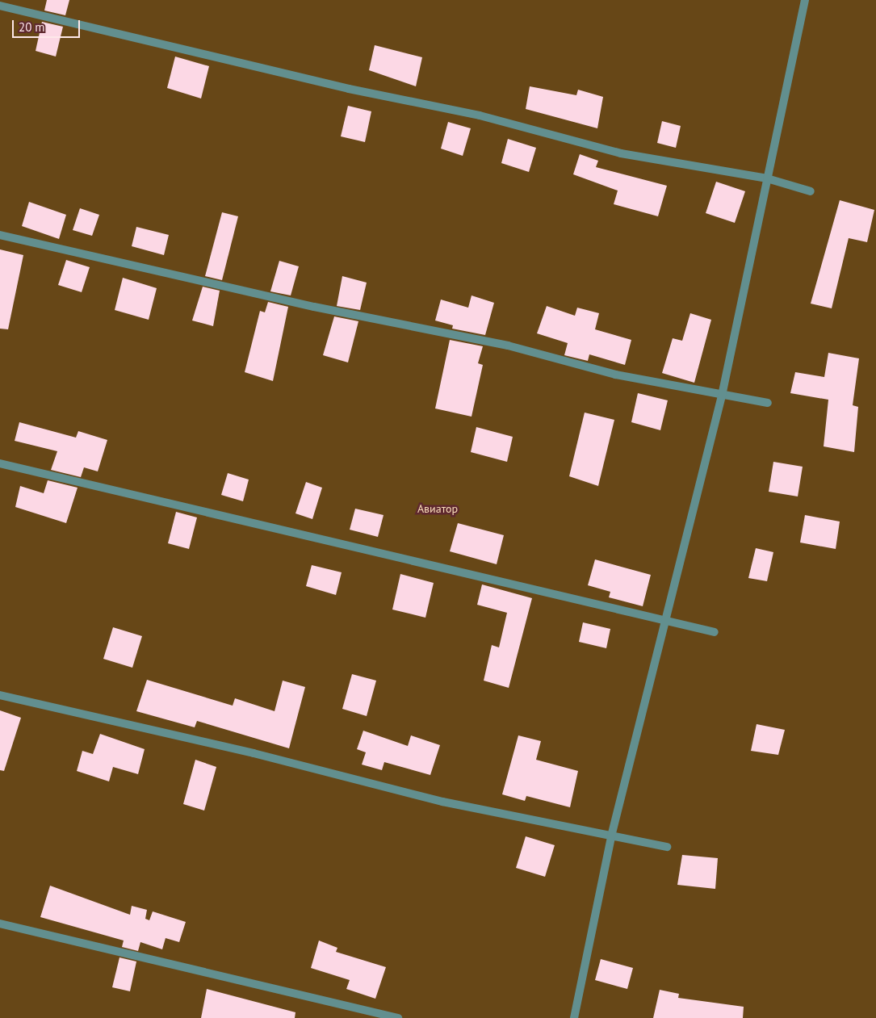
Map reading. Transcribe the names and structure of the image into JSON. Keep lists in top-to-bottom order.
{
  "parks": ["Авиатор"],
  "scale_bar": "20 m"
}
